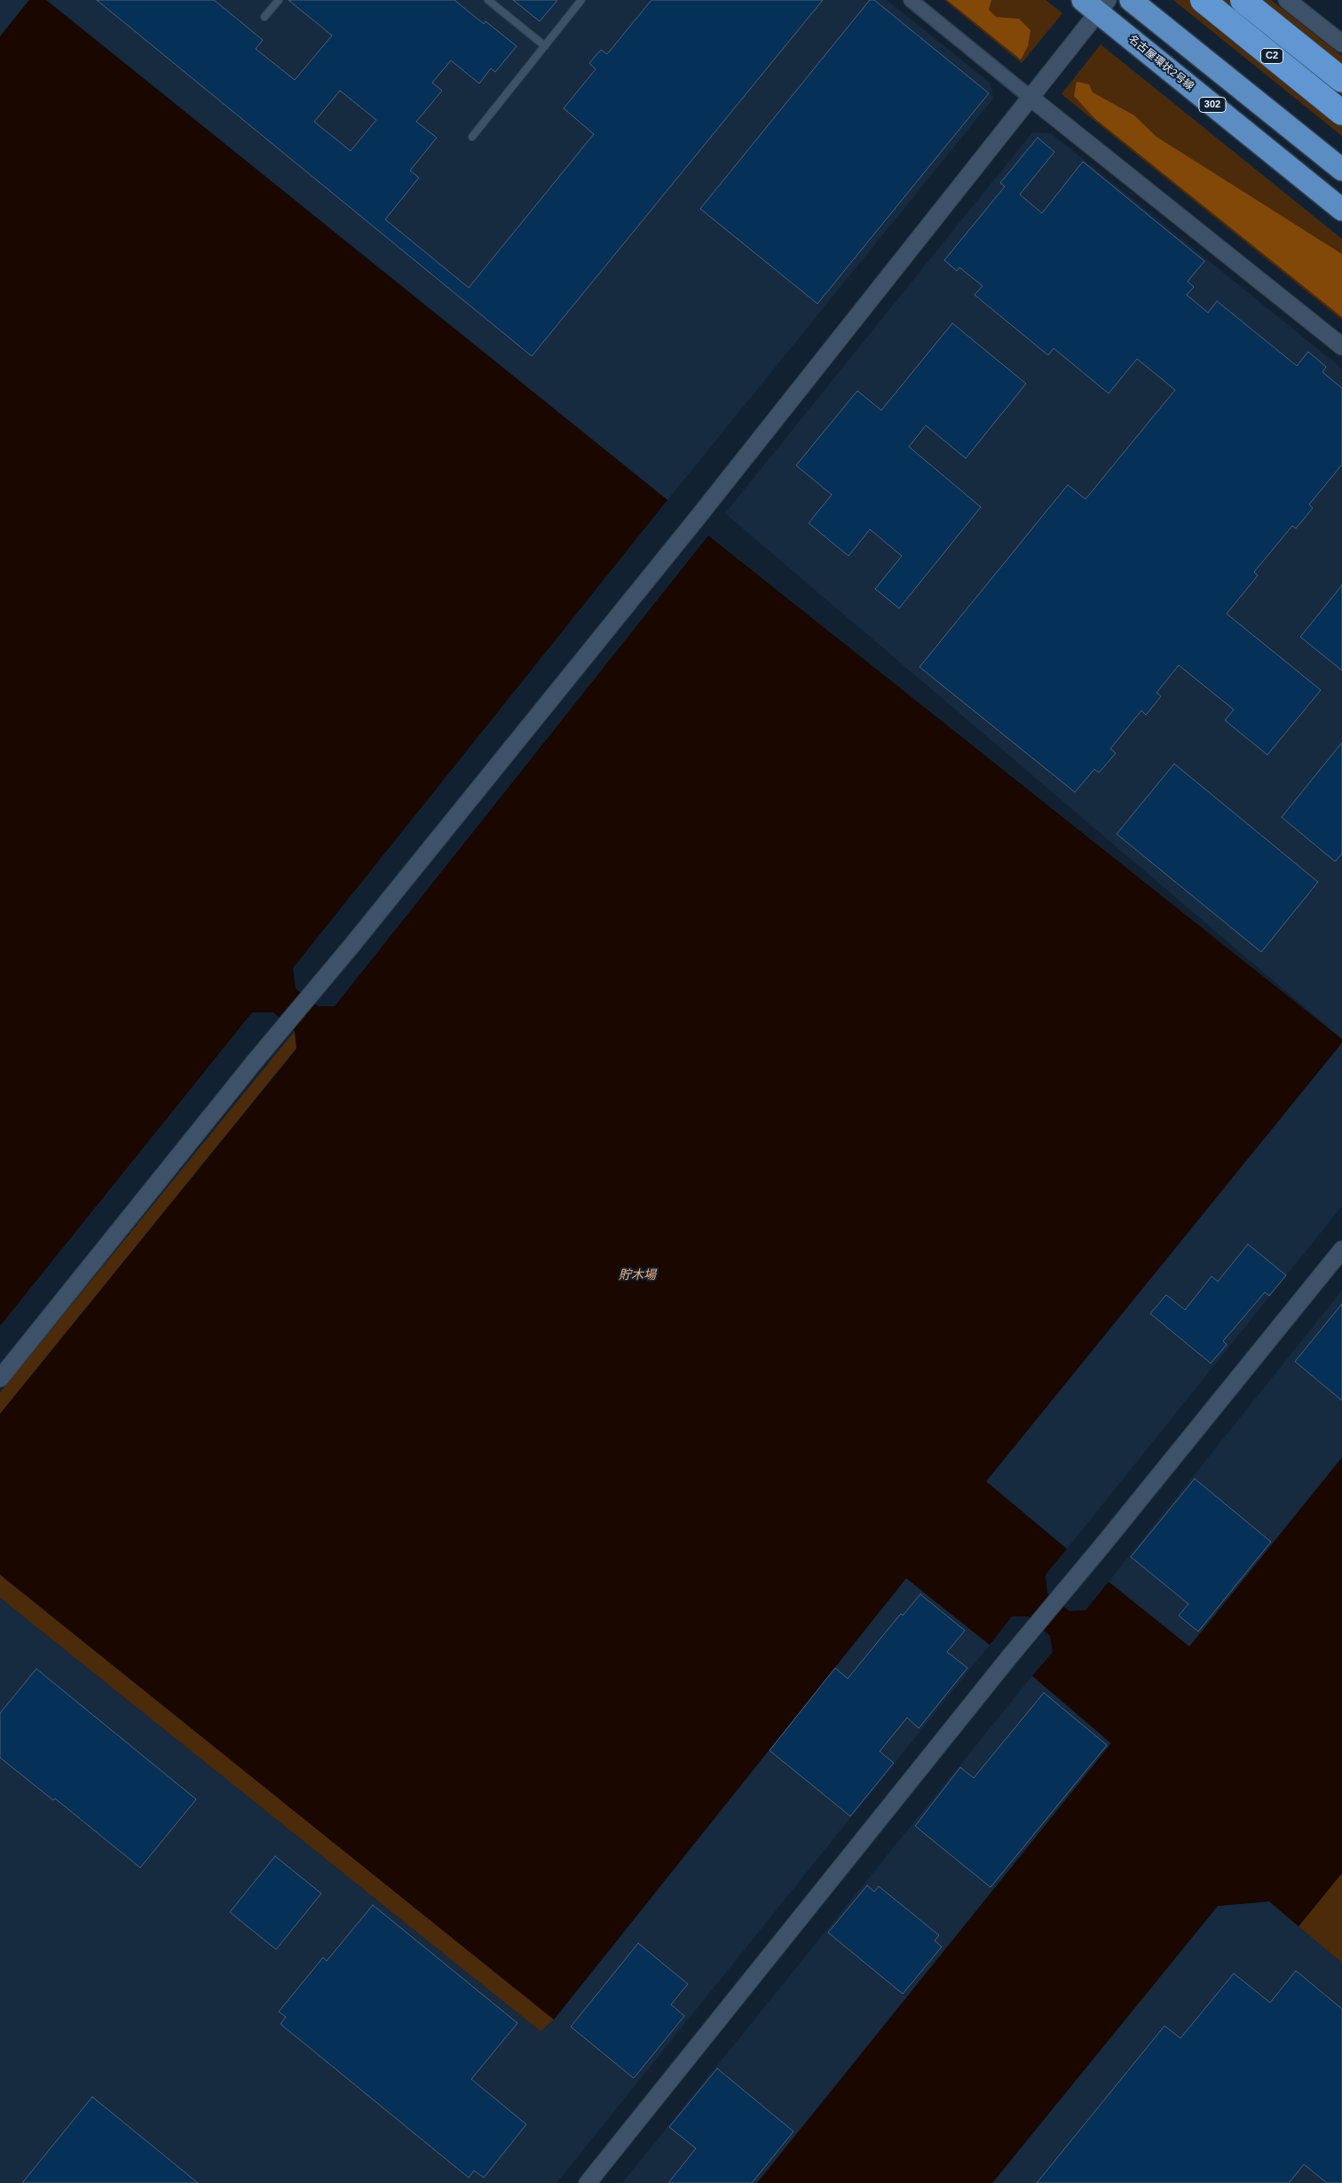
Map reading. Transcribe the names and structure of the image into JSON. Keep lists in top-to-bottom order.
{
  "streets": {
    "highway": ["C2", "名古屋環状2号線", "302"]
  },
  "water": ["貯木場"]
}
